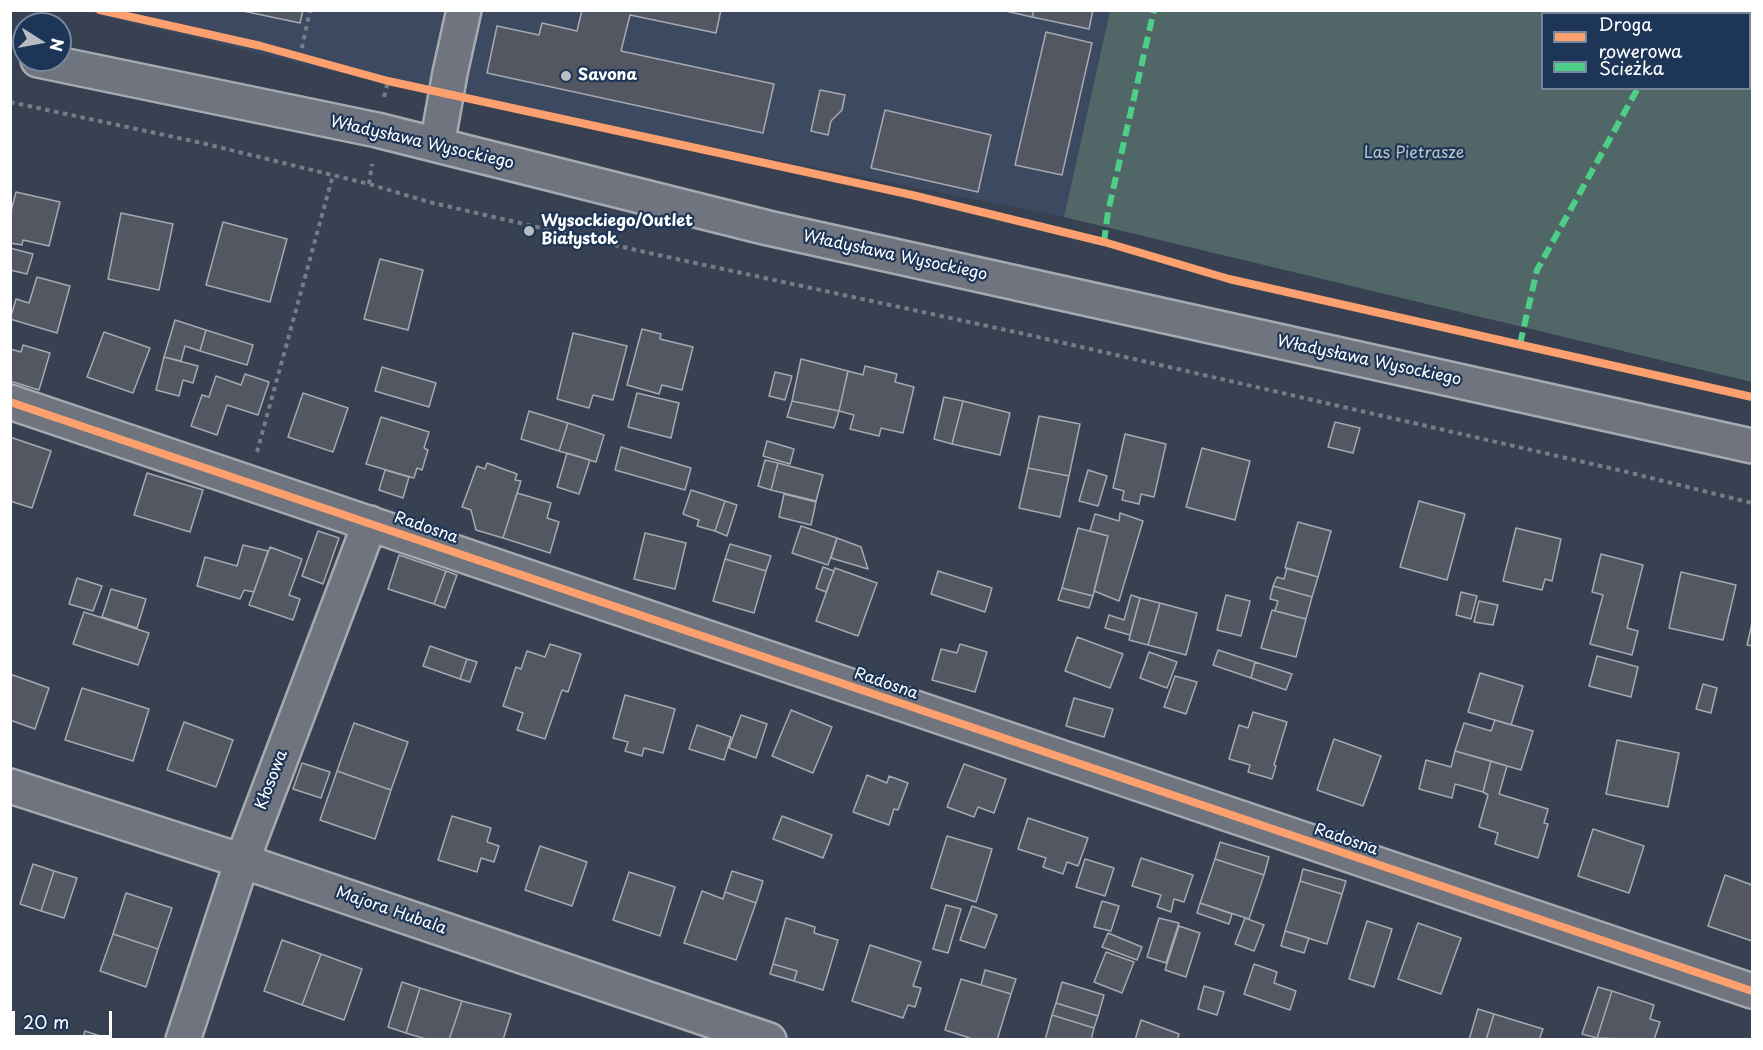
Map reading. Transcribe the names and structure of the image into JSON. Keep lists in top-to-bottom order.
{
  "streets": {
    "street": [
      "Władysława Wysockiego",
      "Radosna",
      "Kłosowa",
      "Majora Hubala"
    ]
  },
  "crossings": [
    ["Radosna", "Kłosowa"],
    ["Kłosowa", "Majora Hubala"]
  ],
  "parks": ["Las Pietrasze"],
  "places": ["Savona", "Wysockiego/Outlet Białystok"],
  "legend": ["Droga rowerowa", "Ścieżka"],
  "scale_bar": "20 m",
  "north": "right"
}
